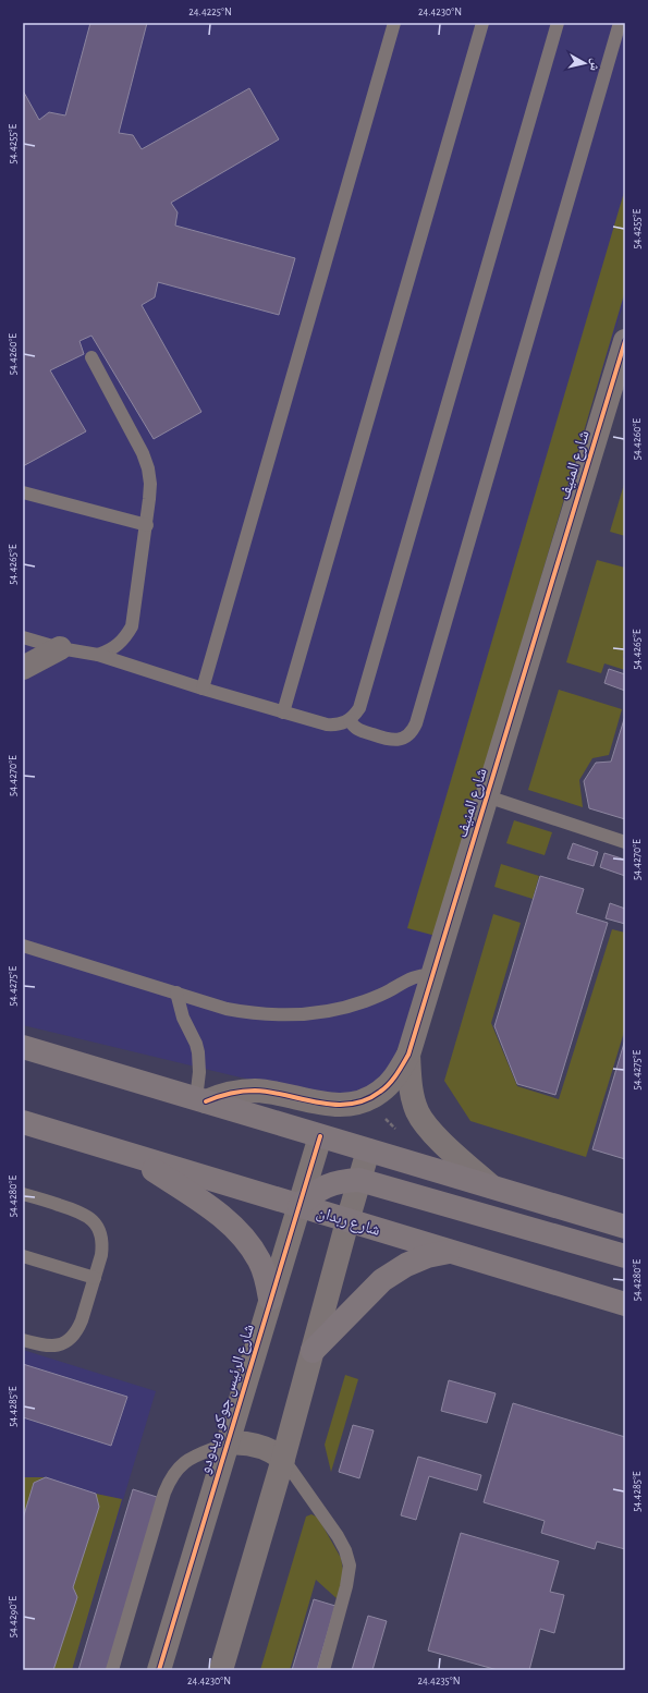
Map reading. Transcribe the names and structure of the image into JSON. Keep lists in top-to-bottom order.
{
  "streets": {
    "main road": ["شارع ربدان"],
    "street": ["شارع المنيف", "شارع الرئيس جوكو ويدودو"]
  },
  "crossings": [
    ["شارع ربدان", "شارع الرئيس جوكو ويدودو"]
  ],
  "north": "right",
  "coordinates": [
    "24.4225°N",
    "24.4230°N",
    "54.4255°E",
    "54.4260°E",
    "54.4265°E",
    "54.4270°E",
    "54.4275°E",
    "54.4280°E",
    "54.4285°E",
    "54.4290°E",
    "24.4235°N"
  ]
}
